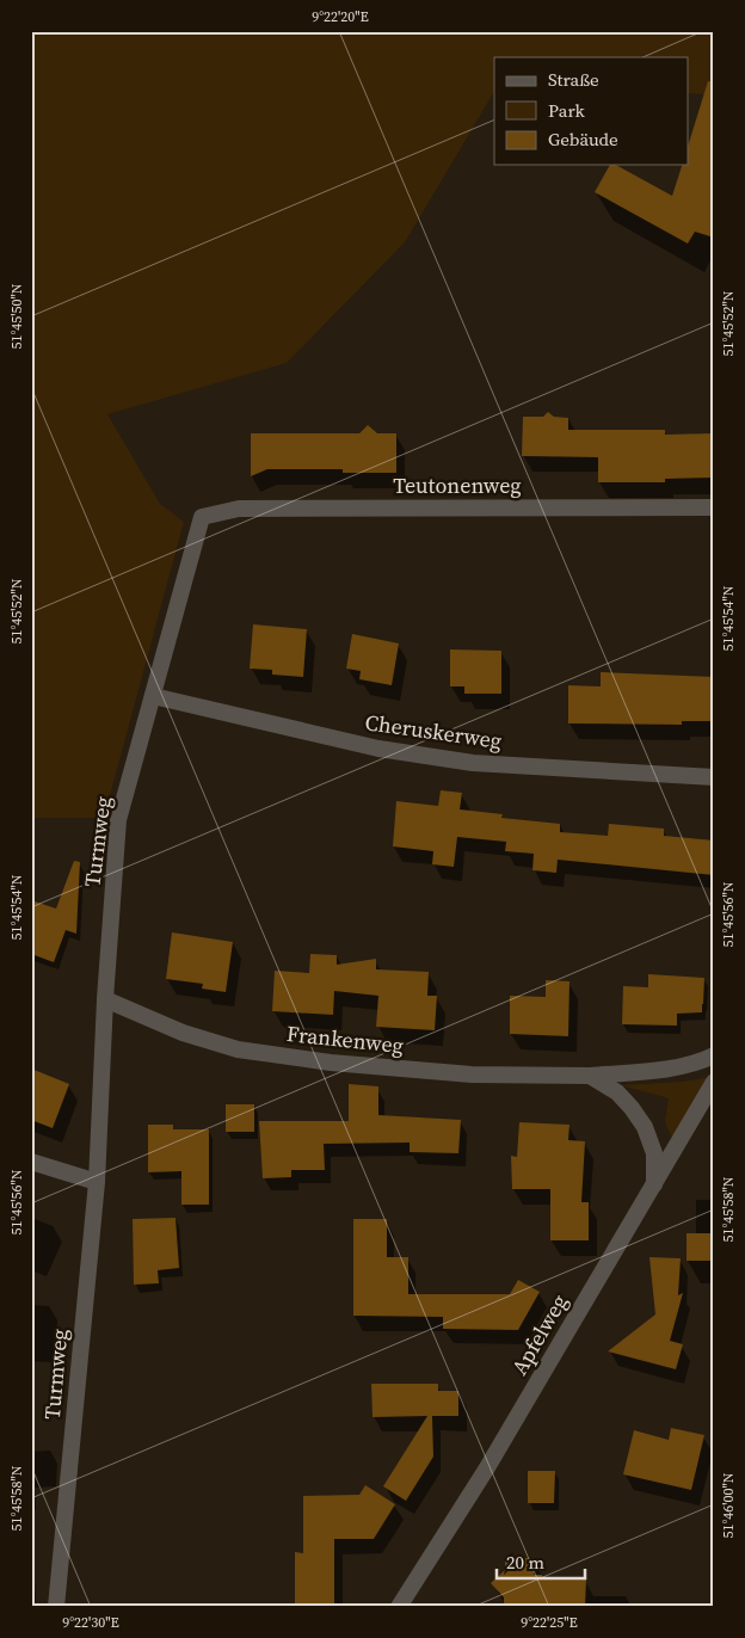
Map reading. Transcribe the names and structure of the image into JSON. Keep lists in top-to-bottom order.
{
  "streets": {
    "street": [
      "Teutonenweg",
      "Cheruskerweg",
      "Turmweg",
      "Frankenweg",
      "Apfelweg"
    ]
  },
  "crossings": [
    ["Teutonenweg", "Turmweg"],
    ["Cheruskerweg", "Turmweg"],
    ["Turmweg", "Frankenweg"]
  ],
  "legend": ["Straße", "Park", "Gebäude"],
  "scale_bar": "20 m",
  "coordinates": [
    "9°22'20\"E",
    "51°45'50\"N",
    "51°45'52\"N",
    "51°45'54\"N",
    "51°45'56\"N",
    "51°45'58\"N",
    "51°46'00\"N",
    "9°22'30\"E",
    "9°22'25\"E"
  ]
}
